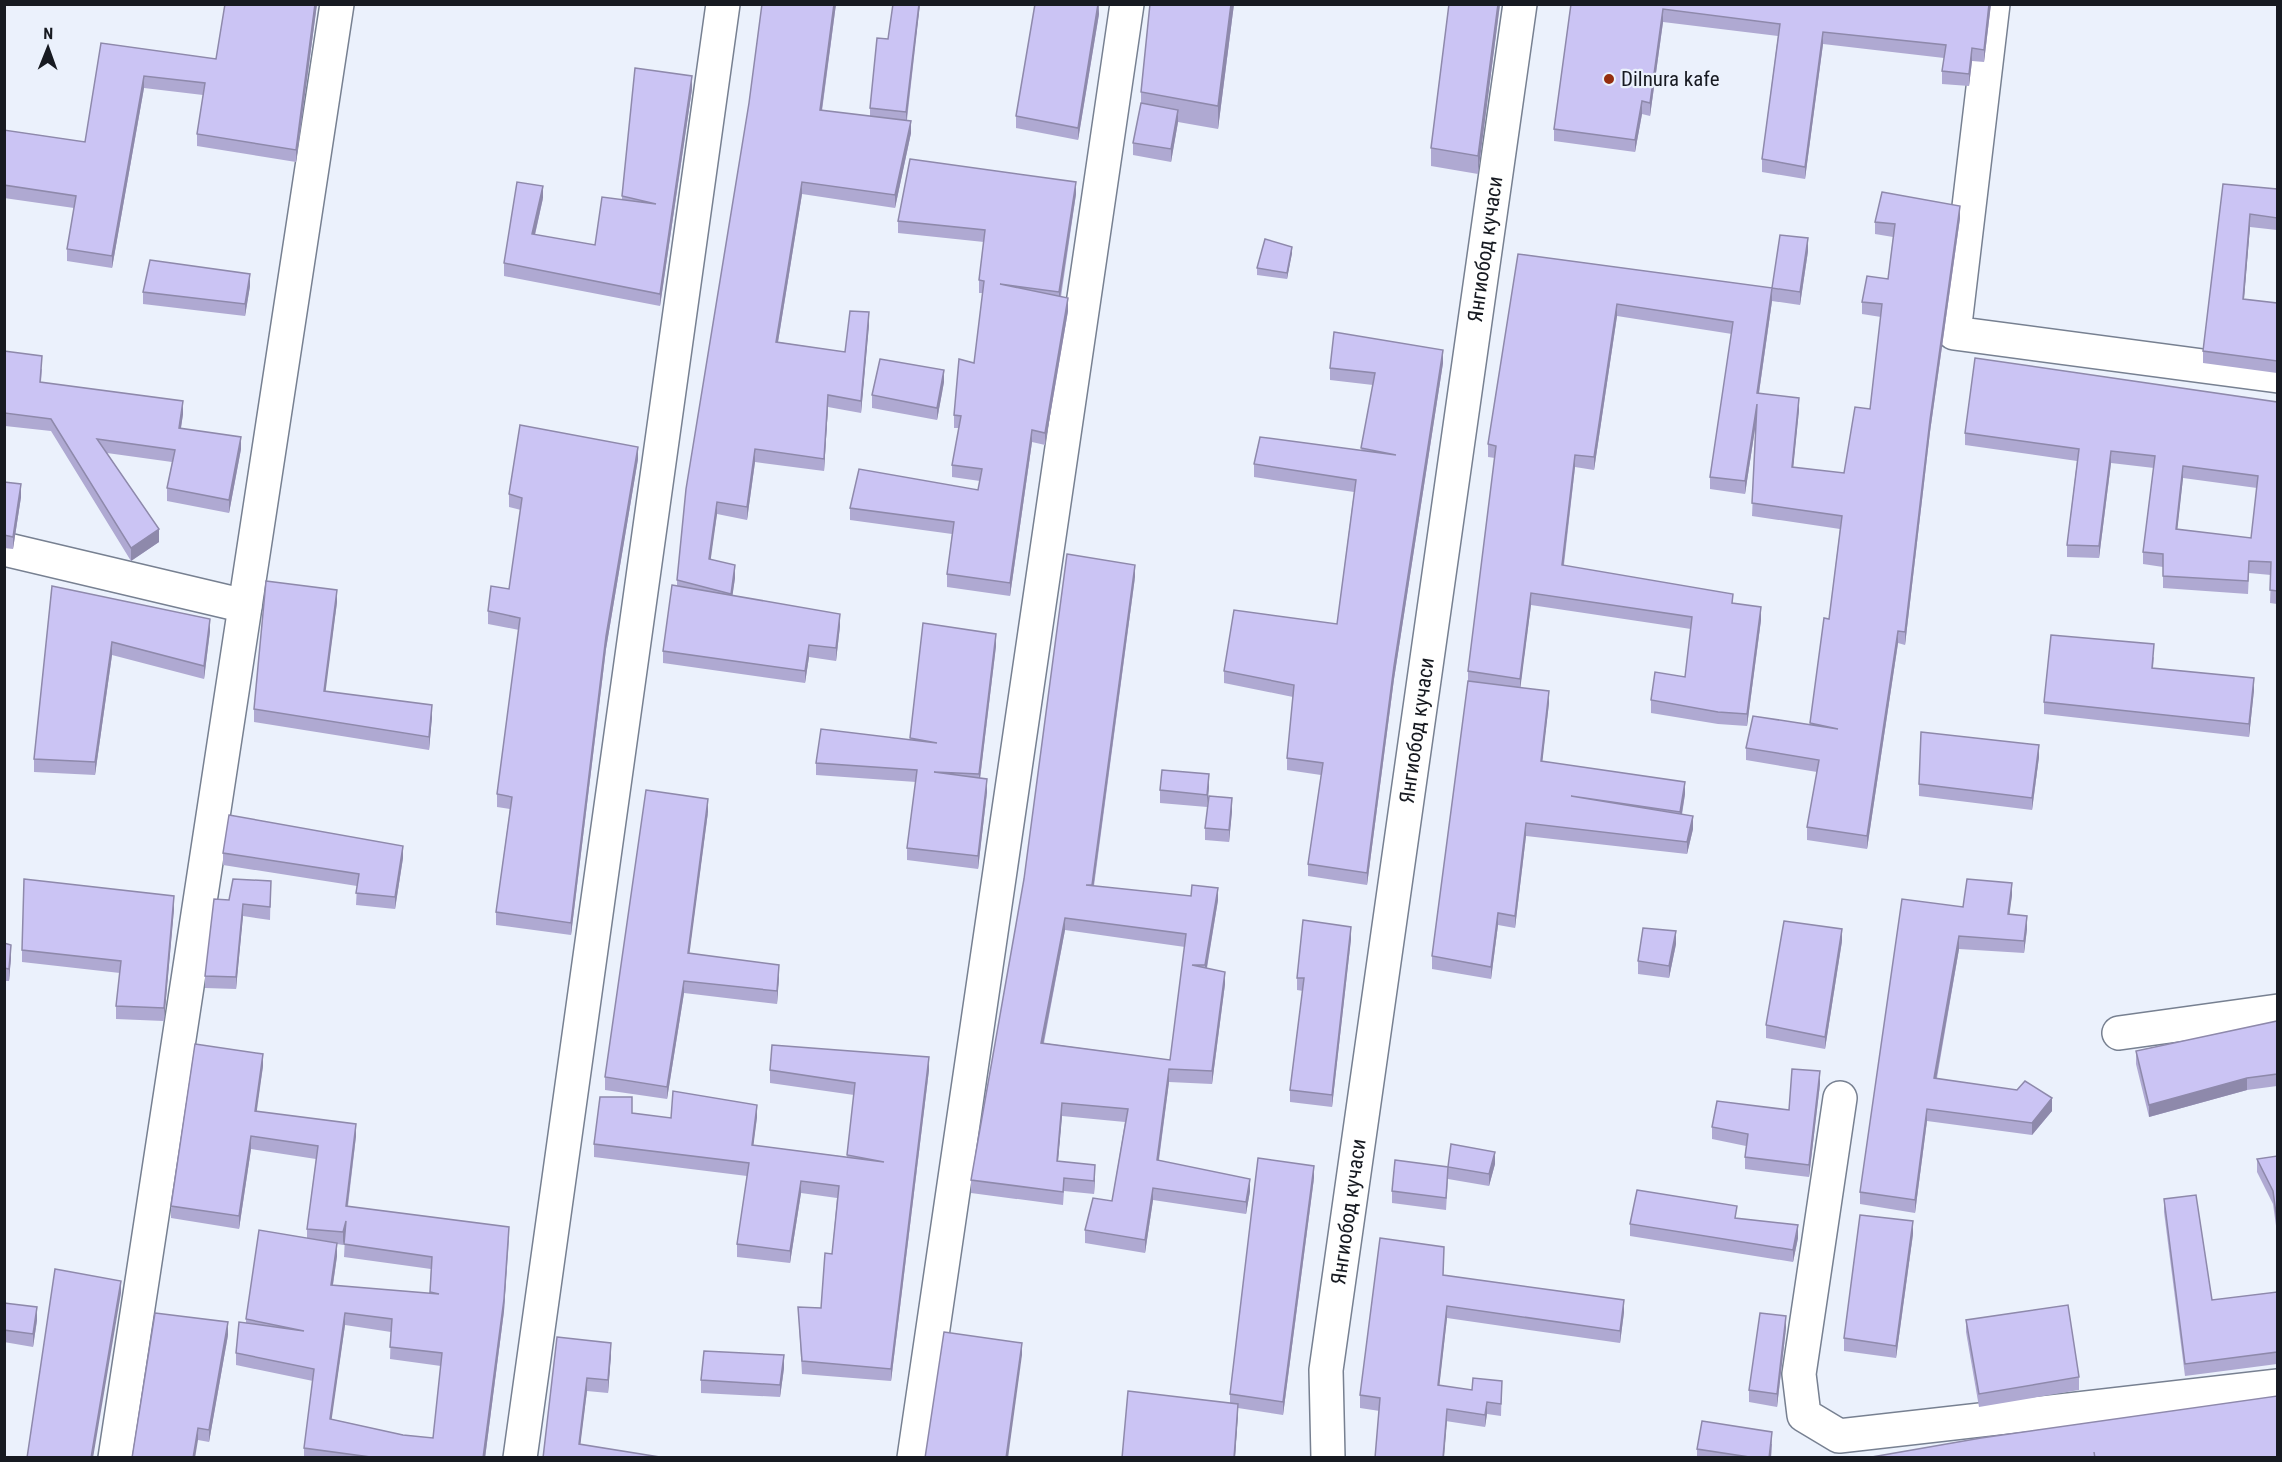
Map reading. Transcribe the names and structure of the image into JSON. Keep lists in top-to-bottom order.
{
  "streets": {
    "street": ["Янгиобод кучаси"]
  },
  "places": ["Dilnura kafe"],
  "north": "top"
}
